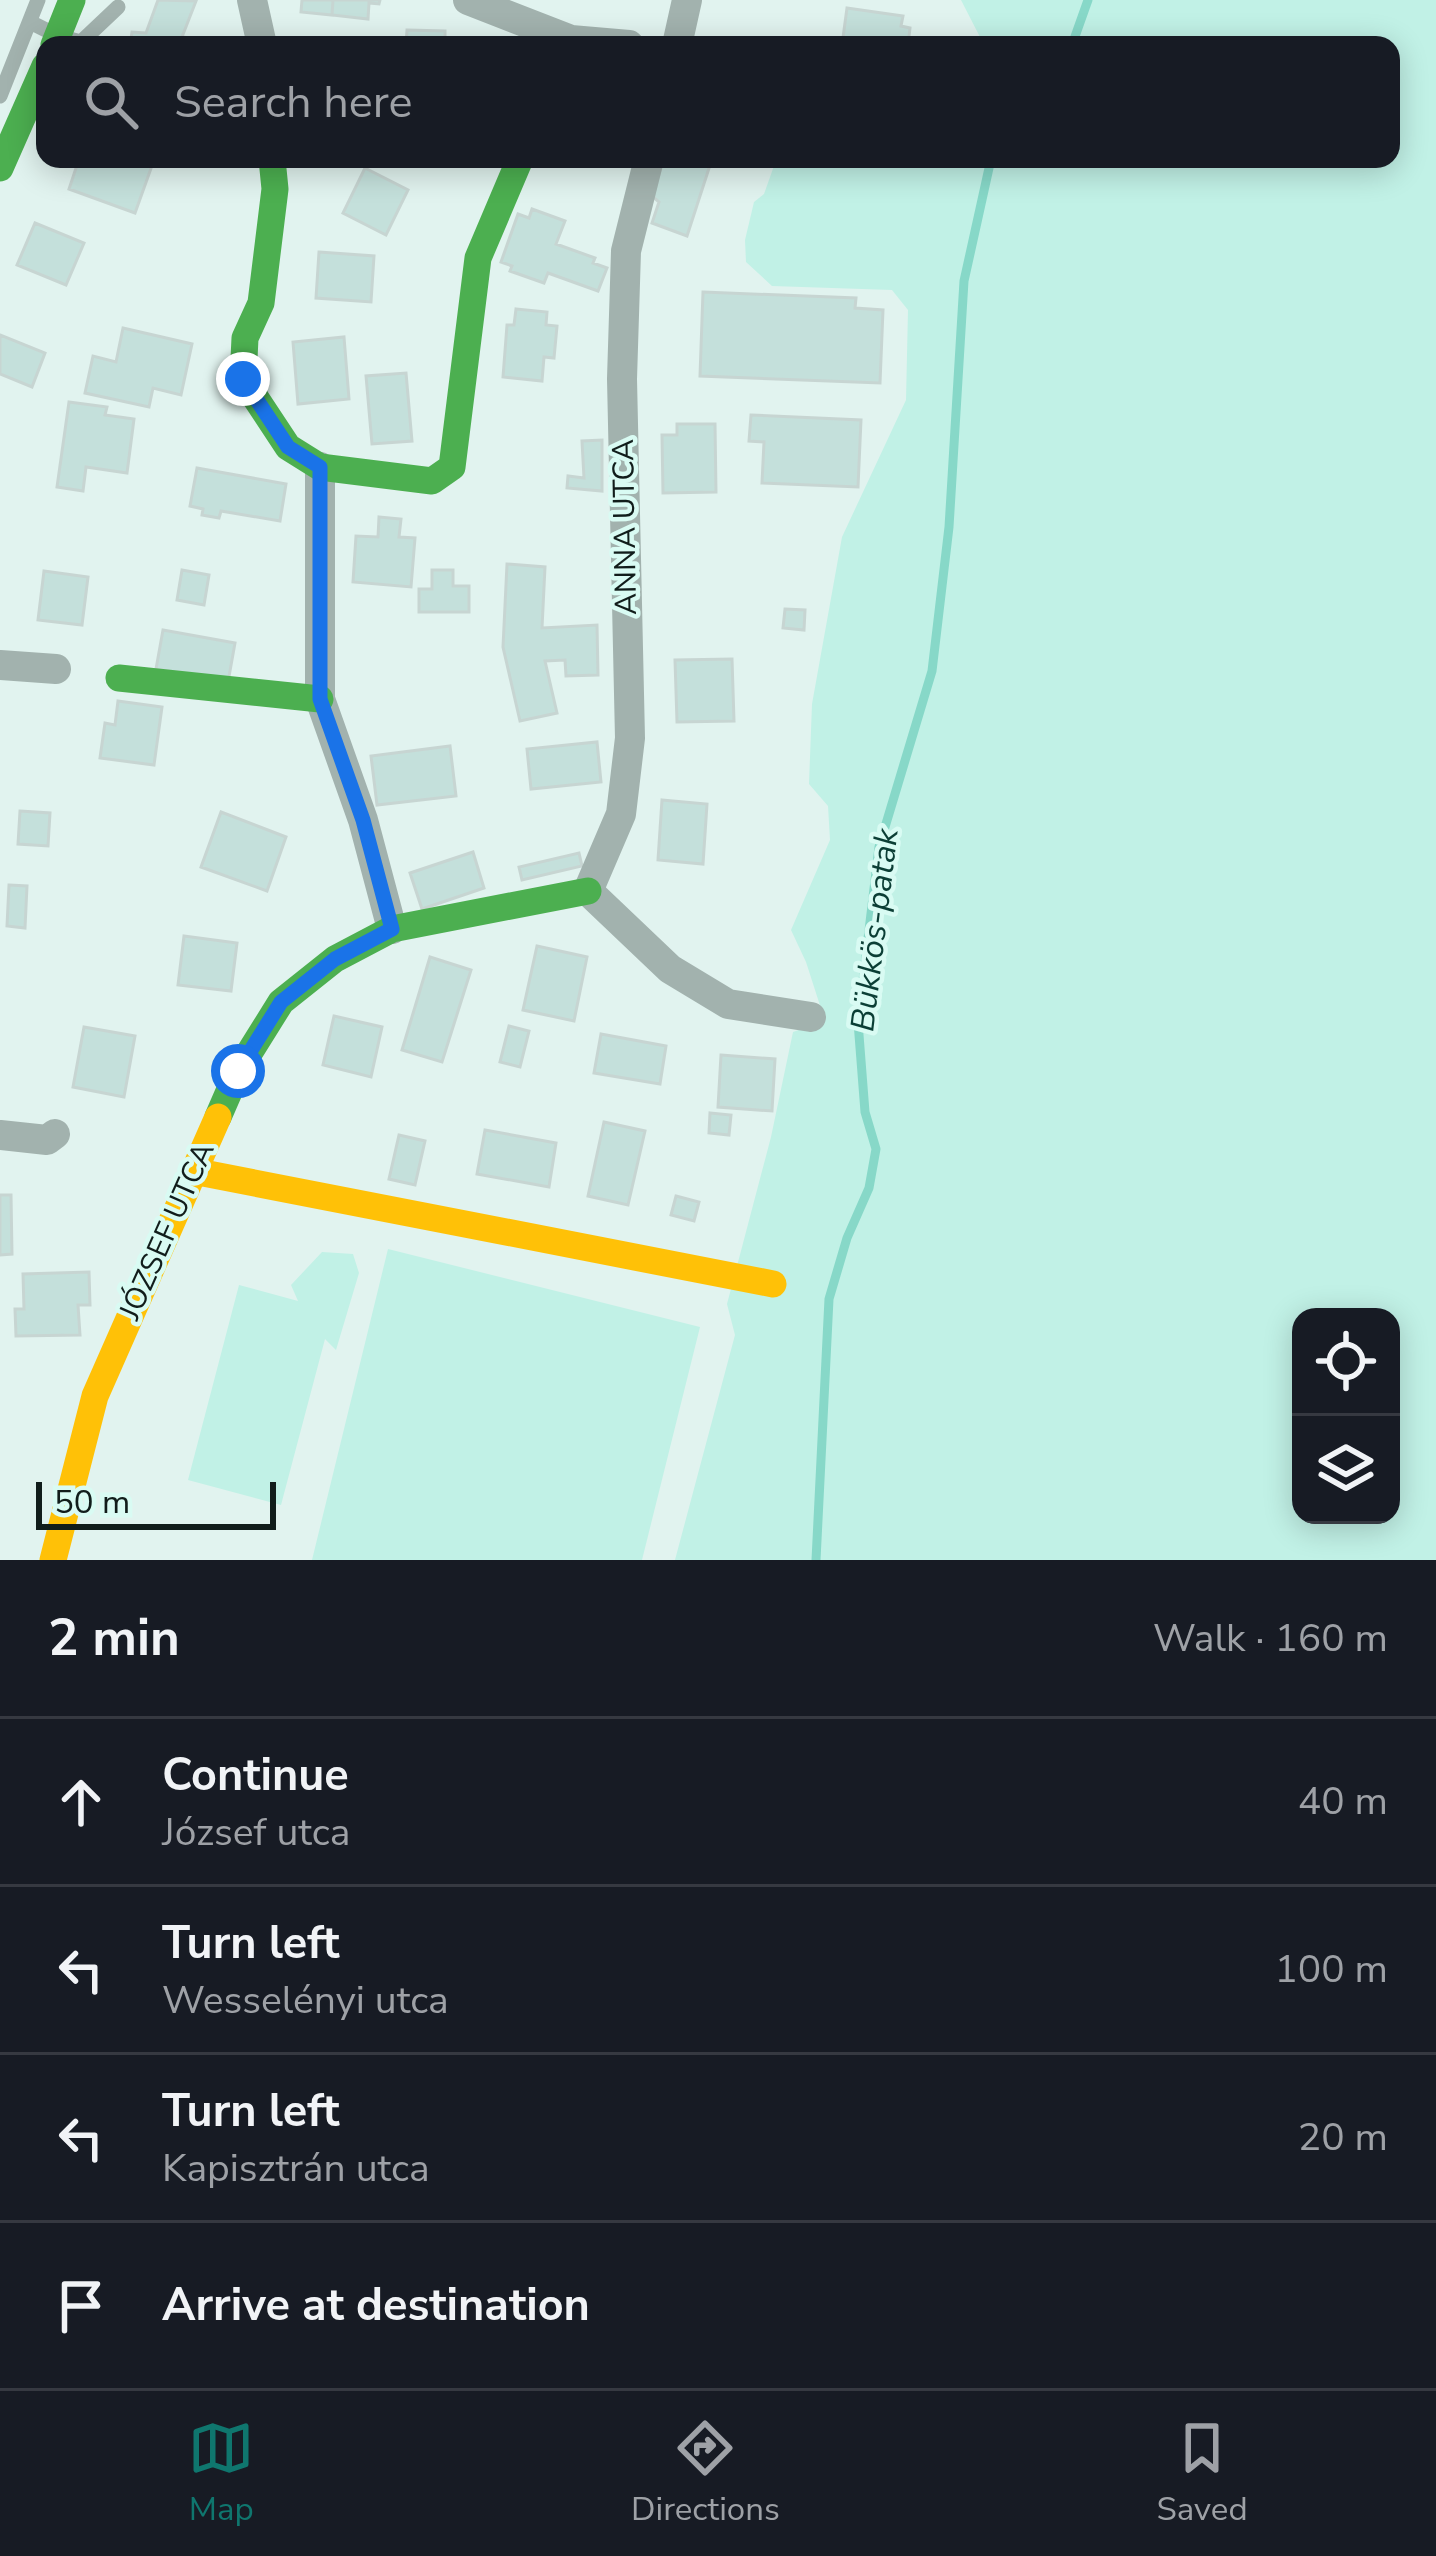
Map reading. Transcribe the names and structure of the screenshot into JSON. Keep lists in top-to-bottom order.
{
  "streets": {
    "street": ["ANNA UTCA", "JÓZSEF UTCA"]
  },
  "crossings": [
    ["ANNA UTCA", "JÓZSEF UTCA"]
  ],
  "water": ["Bükkös-patak"],
  "scale_bar": "50 m",
  "page": {
    "search": "Search here",
    "scale": "50 m",
    "heading": ["2 min", "Walk · 160 m"],
    "list": [
      ["Continue", "József utca", "40 m"],
      ["Turn left", "Wesselényi utca", "100 m"],
      ["Turn left", "Kapisztrán utca", "20 m"],
      "Arrive at destination"
    ],
    "nav": ["Map", "Directions", "Saved"]
  }
}
